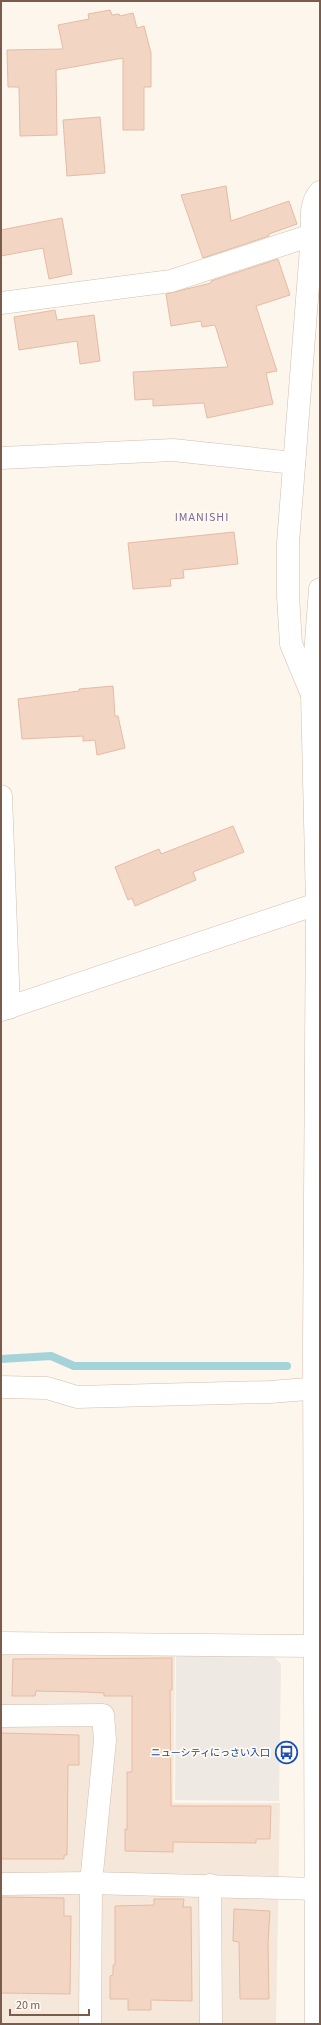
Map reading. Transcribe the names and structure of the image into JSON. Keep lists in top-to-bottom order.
{
  "districts": ["IMANISHI"],
  "places": {
    "bus stop": ["ニューシティにっさい入口"]
  },
  "scale_bar": "20 m"
}
